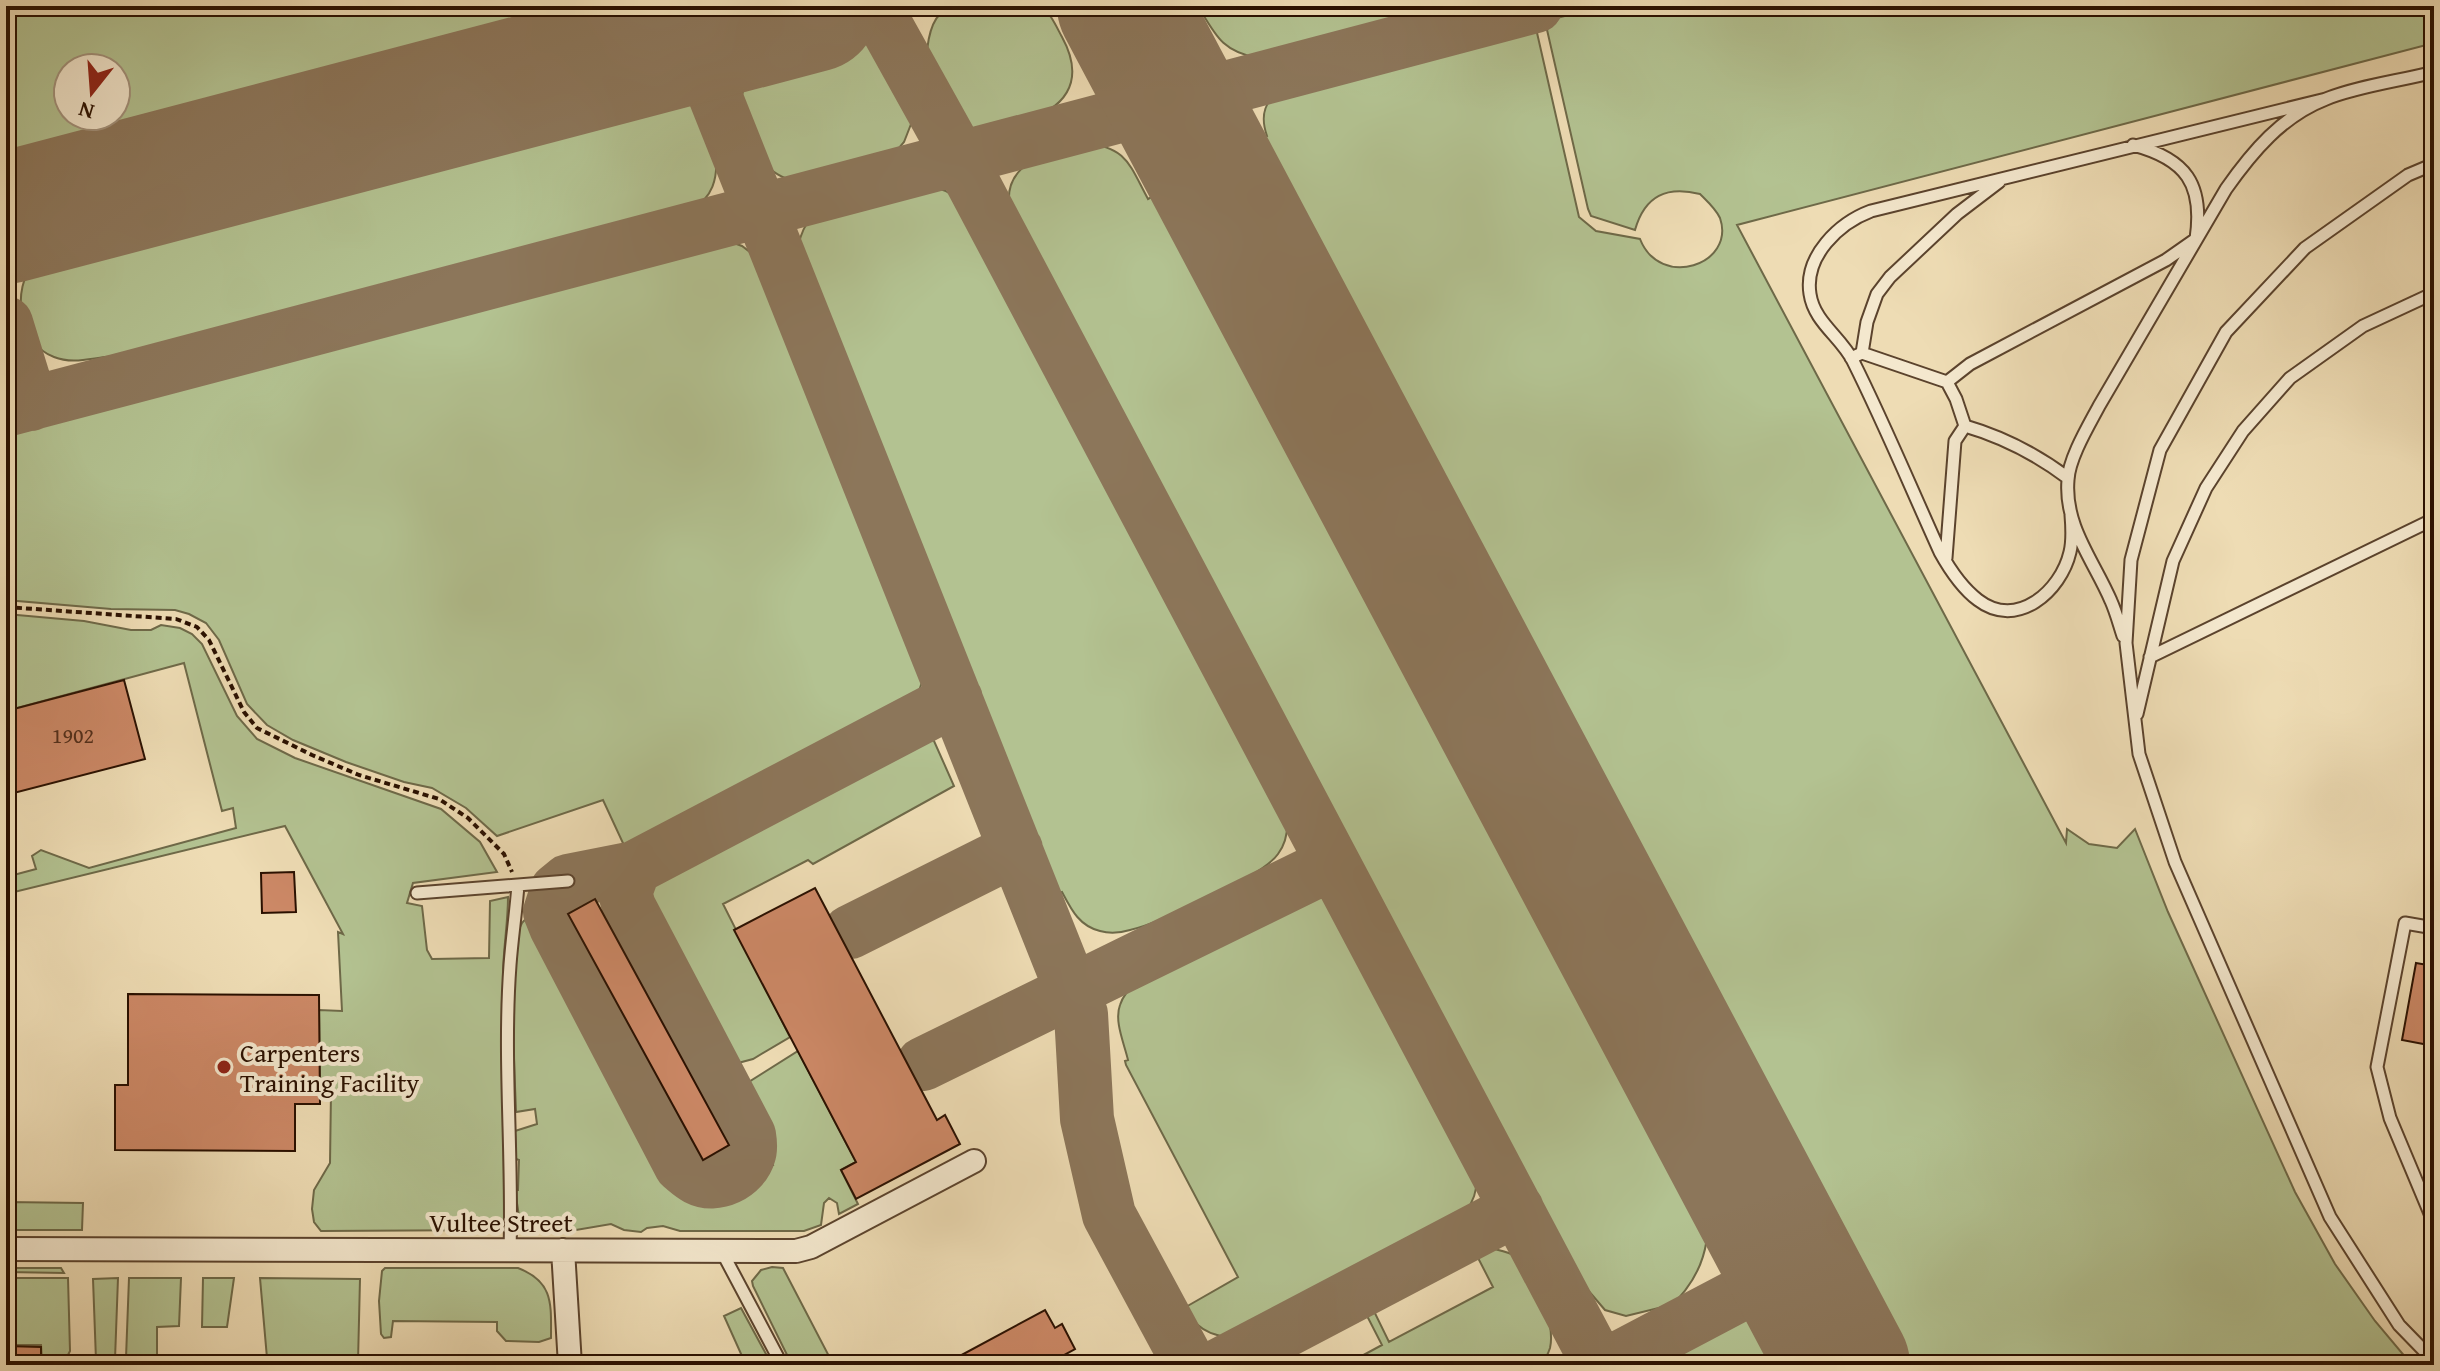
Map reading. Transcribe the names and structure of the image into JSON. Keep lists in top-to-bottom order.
{
  "streets": {
    "street": ["Vultee Street"]
  },
  "places": ["Carpenters Training Facility"],
  "house_numbers": ["1902"],
  "north": "bottom"
}
